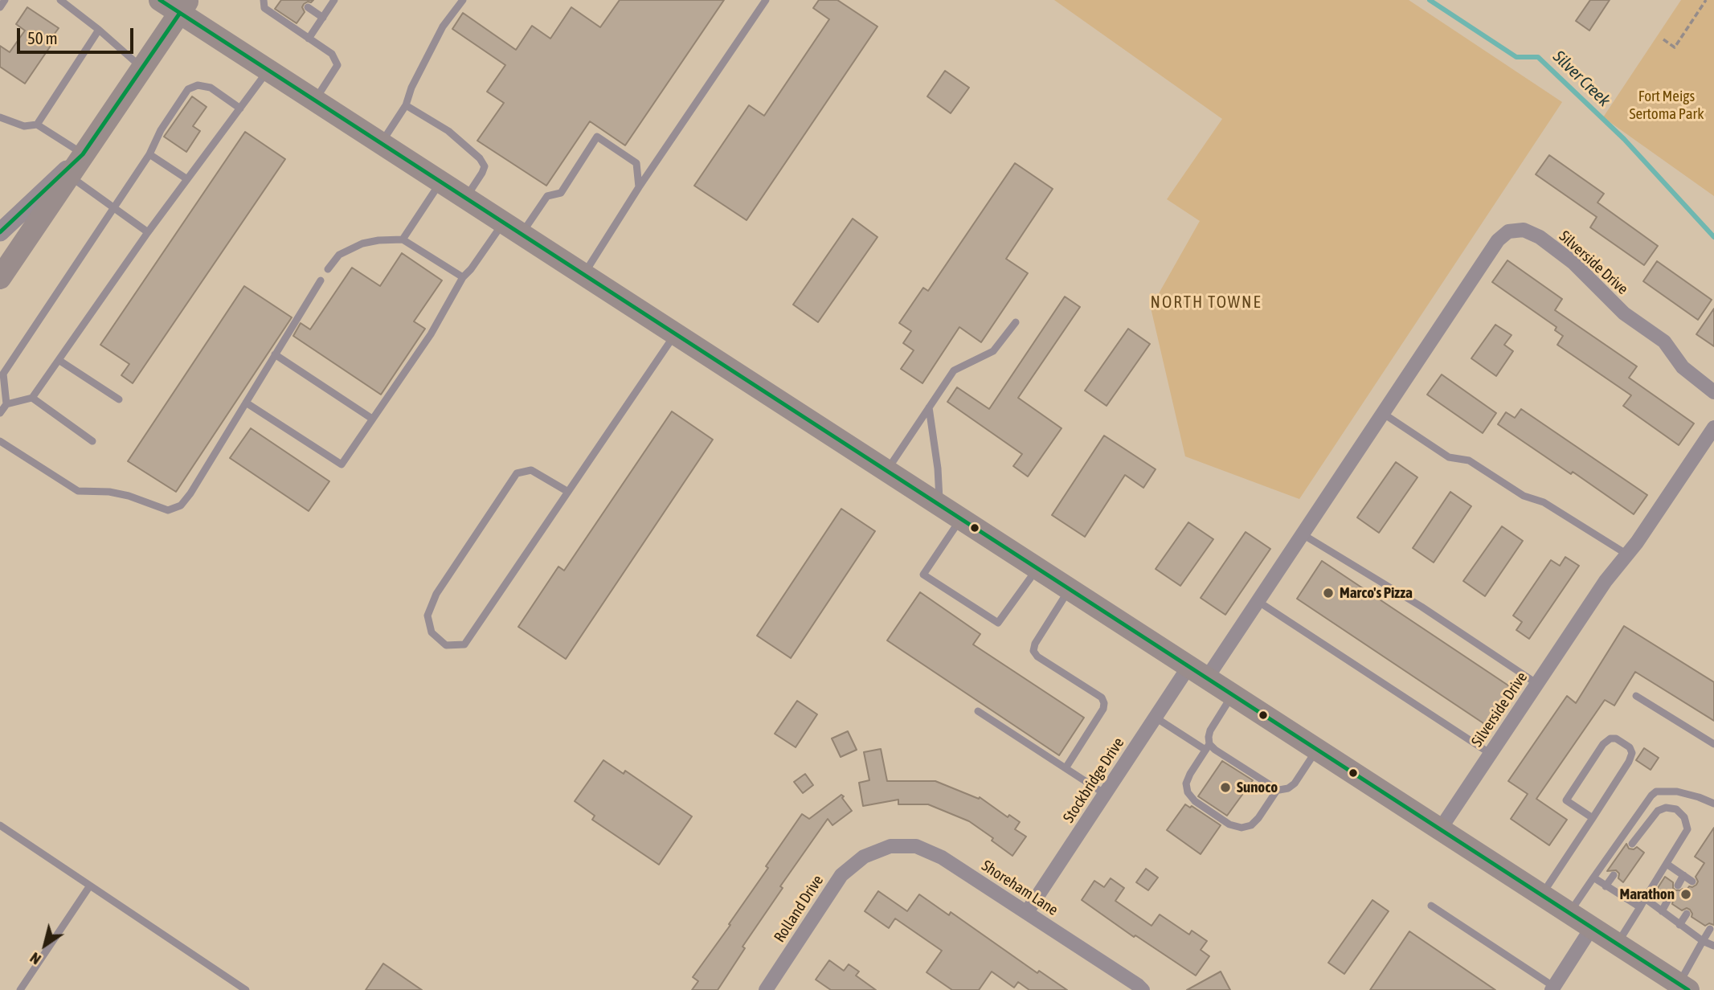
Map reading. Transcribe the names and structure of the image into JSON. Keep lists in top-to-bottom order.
{
  "streets": {
    "street": [
      "Silverside Drive",
      "Stockbridge Drive",
      "Shoreham Lane",
      "Rolland Drive"
    ]
  },
  "crossings": [
    ["Silverside Drive", "Stockbridge Drive"],
    ["Stockbridge Drive", "Shoreham Lane"],
    ["Shoreham Lane", "Rolland Drive"]
  ],
  "districts": ["NORTH TOWNE"],
  "water": ["Silver Creek"],
  "parks": ["Fort Meigs Sertoma Park"],
  "places": ["Marco's Pizza", "Sunoco", "Marathon"],
  "scale_bar": "50 m",
  "north": "bottom left"
}
